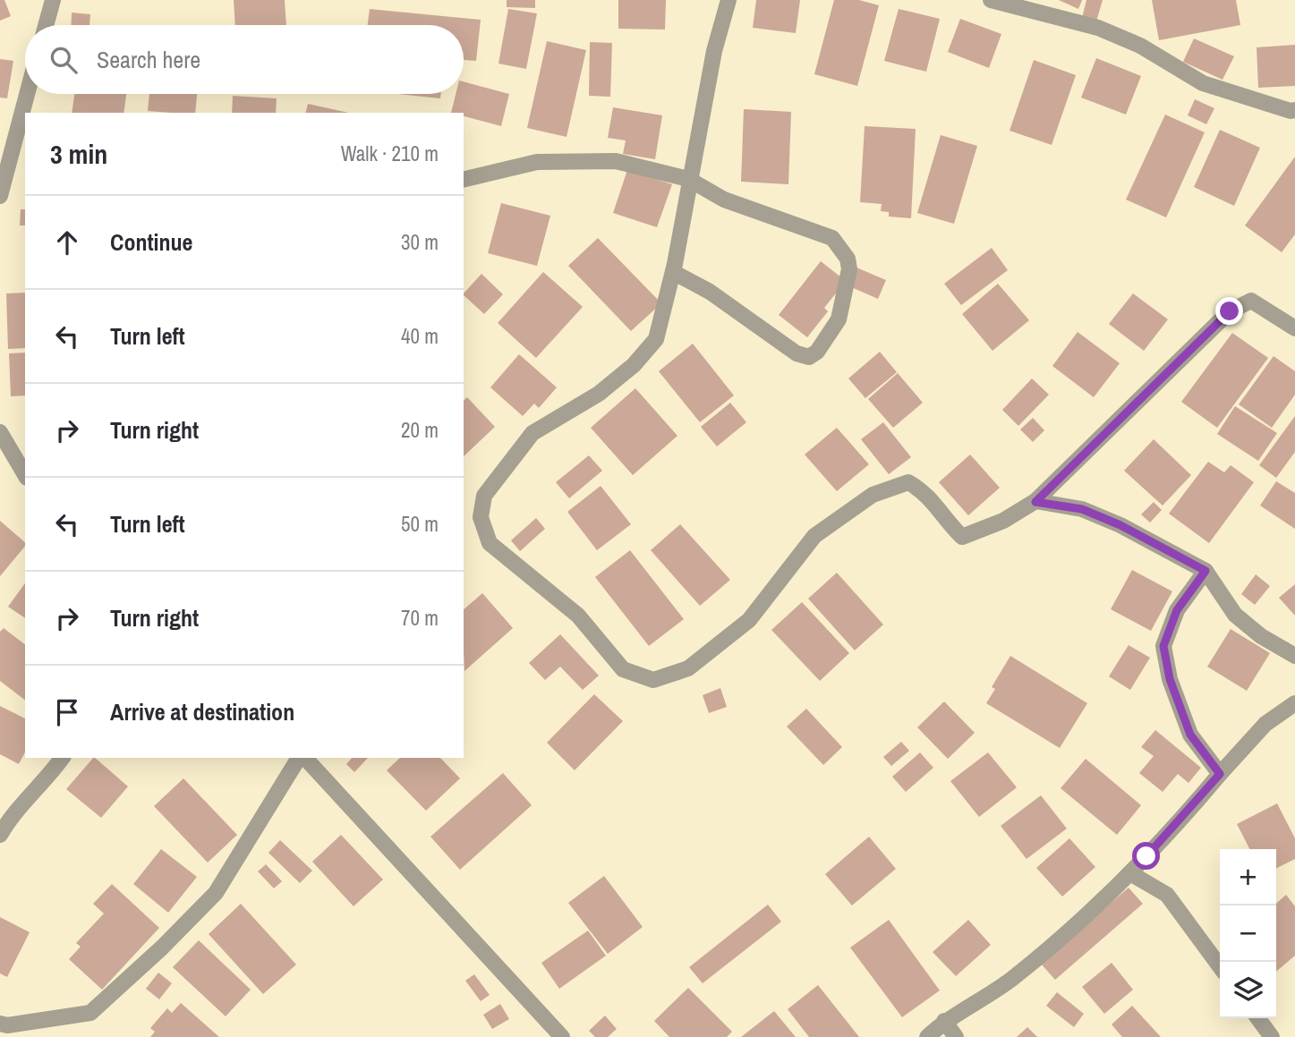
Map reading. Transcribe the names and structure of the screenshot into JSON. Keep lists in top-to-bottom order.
{
  "page": {
    "search": "Search here",
    "heading": ["3 min", "Walk · 210 m"],
    "list": [
      ["Continue", "30 m"],
      ["Turn left", "40 m"],
      ["Turn right", "20 m"],
      ["Turn left", "50 m"],
      ["Turn right", "70 m"],
      "Arrive at destination"
    ],
    "map_buttons": ["+", "−"]
  }
}
